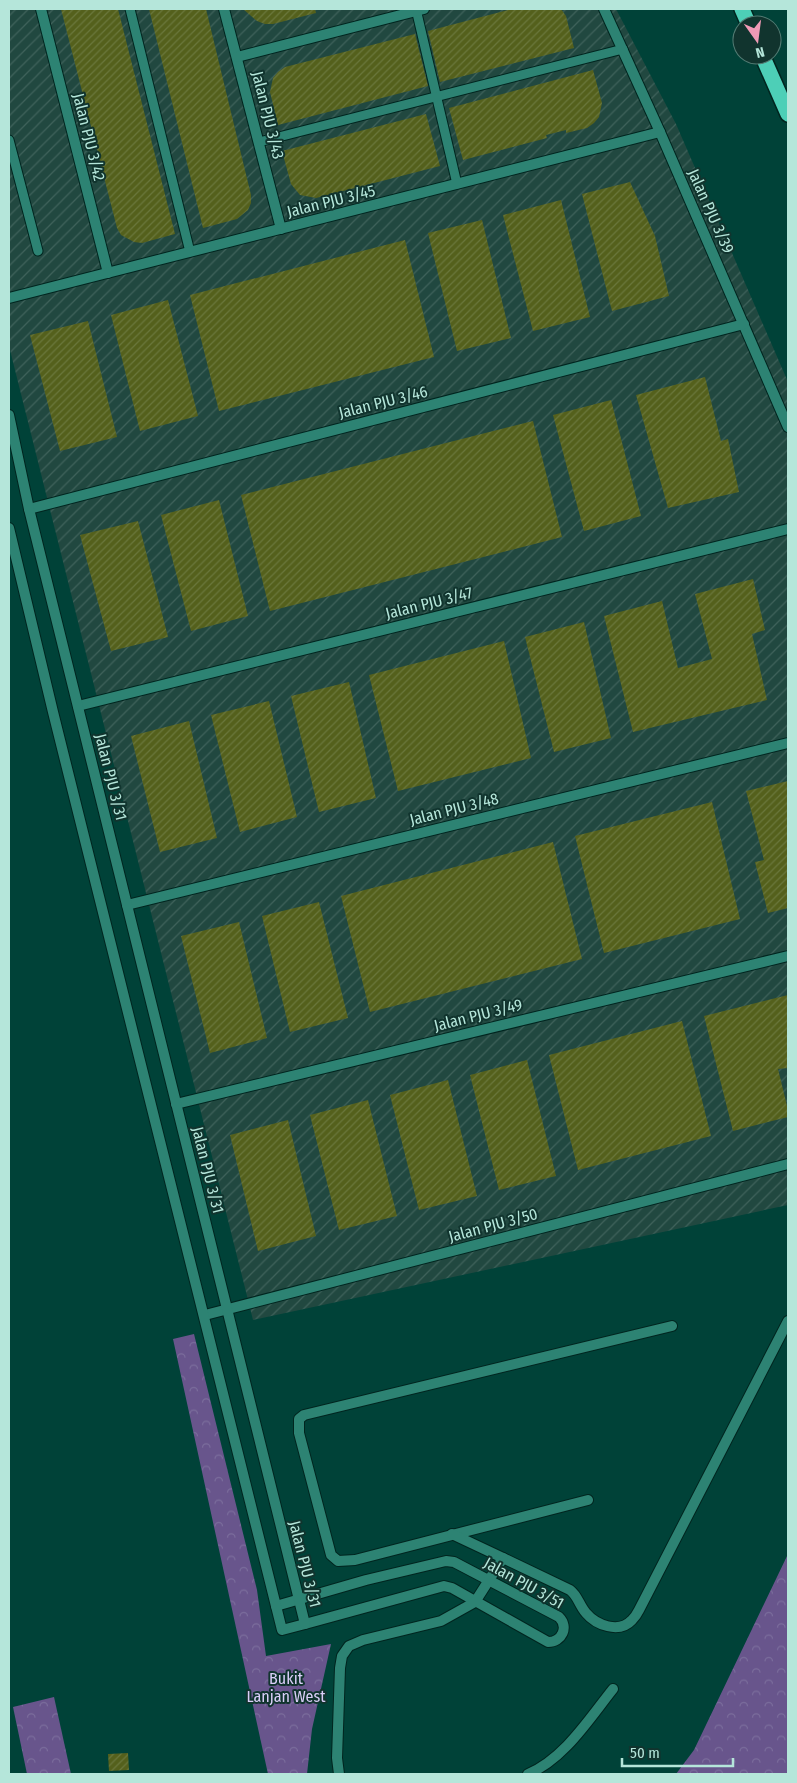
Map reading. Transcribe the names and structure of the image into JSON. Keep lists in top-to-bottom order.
{
  "streets": {
    "street": [
      "Jalan PJU 3/43",
      "Jalan PJU 3/42",
      "Jalan PJU 3/45",
      "Jalan PJU 3/39",
      "Jalan PJU 3/46",
      "Jalan PJU 3/47",
      "Jalan PJU 3/31",
      "Jalan PJU 3/48",
      "Jalan PJU 3/49",
      "Jalan PJU 3/50",
      "Jalan PJU 3/51"
    ]
  },
  "crossings": [
    ["Jalan PJU 3/43", "Jalan PJU 3/45"],
    ["Jalan PJU 3/42", "Jalan PJU 3/45"],
    ["Jalan PJU 3/45", "Jalan PJU 3/39"],
    ["Jalan PJU 3/39", "Jalan PJU 3/46"],
    ["Jalan PJU 3/46", "Jalan PJU 3/31"],
    ["Jalan PJU 3/47", "Jalan PJU 3/31"],
    ["Jalan PJU 3/31", "Jalan PJU 3/48"],
    ["Jalan PJU 3/31", "Jalan PJU 3/49"],
    ["Jalan PJU 3/31", "Jalan PJU 3/50"],
    ["Jalan PJU 3/31", "Jalan PJU 3/51"]
  ],
  "parks": ["Bukit Lanjan West"],
  "scale_bar": "50 m",
  "north": "bottom"
}
